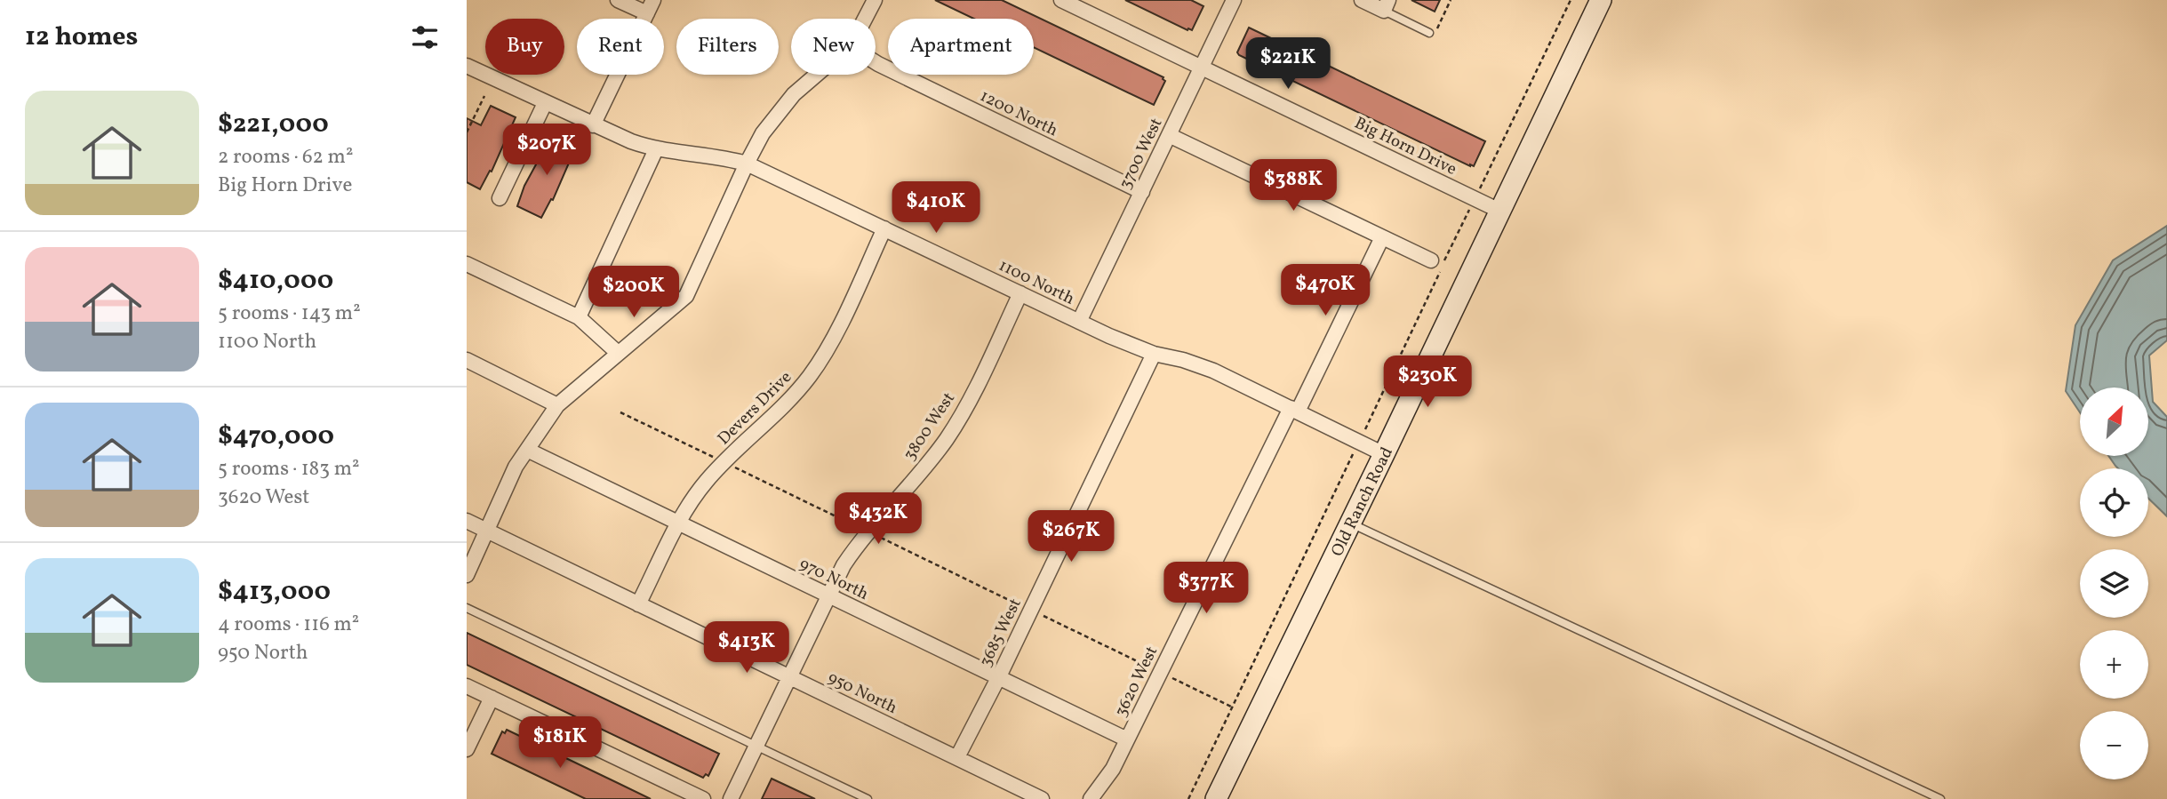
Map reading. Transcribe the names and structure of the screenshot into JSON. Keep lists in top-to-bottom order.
{
  "streets": {
    "street": [
      "1200 North",
      "Big Horn Drive",
      "3700 West",
      "1100 North",
      "Devers Drive",
      "3800 West",
      "Old Ranch Road",
      "970 North",
      "3685 West",
      "3620 West",
      "950 North"
    ]
  },
  "crossings": [
    ["1200 North", "3700 West"],
    ["Big Horn Drive", "3700 West"],
    ["Big Horn Drive", "Old Ranch Road"],
    ["3700 West", "1100 North"],
    ["1100 North", "Devers Drive"],
    ["1100 North", "3800 West"],
    ["1100 North", "Old Ranch Road"],
    ["1100 North", "3685 West"],
    ["1100 North", "3620 West"],
    ["Devers Drive", "970 North"],
    ["Devers Drive", "950 North"],
    ["3800 West", "970 North"],
    ["3800 West", "950 North"],
    ["970 North", "3685 West"],
    ["970 North", "3620 West"],
    ["3685 West", "950 North"]
  ],
  "north": "top right",
  "page": {
    "heading": "12 homes",
    "chip": [
      "Buy",
      "Rent",
      "Filters",
      "New",
      "Apartment"
    ],
    "price": [
      "$221K",
      "$207K",
      "$388K",
      "$410K",
      "$470K",
      "$200K",
      "$230K",
      "$432K",
      "$267K",
      "$377K",
      "$413K",
      "$181K"
    ],
    "list": [
      {
        "name": "$221,000",
        "note": "2 rooms · 62 m² · Big Horn Drive"
      },
      {
        "name": "$410,000",
        "note": "5 rooms · 143 m² · 1100 North"
      },
      {
        "name": "$470,000",
        "note": "5 rooms · 183 m² · 3620 West"
      },
      {
        "name": "$413,000",
        "note": "4 rooms · 116 m² · 950 North"
      }
    ],
    "map_buttons": ["+", "−"]
  }
}
